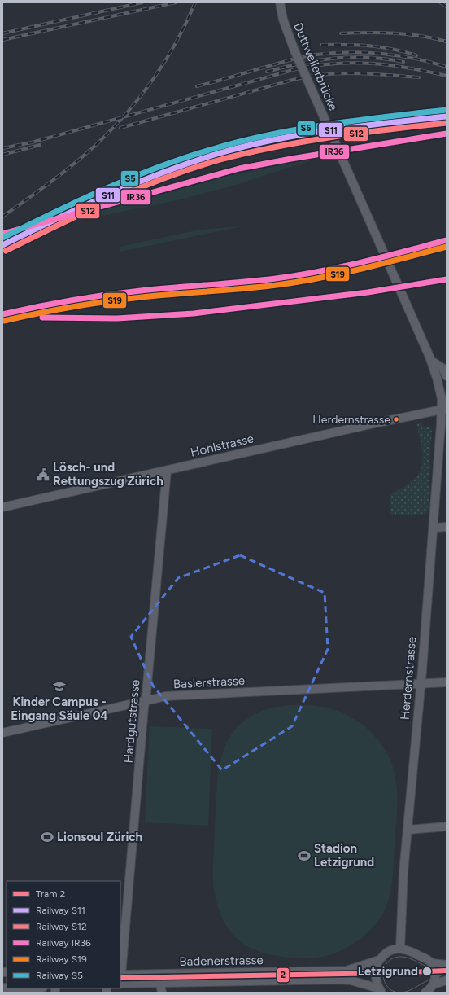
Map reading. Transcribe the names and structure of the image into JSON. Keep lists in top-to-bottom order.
{
  "streets": {
    "street": [
      "Duttweilerbrücke",
      "Hohlstrasse",
      "Herdernstrasse",
      "Baslerstrasse",
      "Hardgutstrasse",
      "Badenerstrasse"
    ]
  },
  "crossings": [
    ["Duttweilerbrücke", "Hohlstrasse"],
    ["Duttweilerbrücke", "Herdernstrasse"],
    ["Hohlstrasse", "Herdernstrasse"],
    ["Hohlstrasse", "Hardgutstrasse"],
    ["Herdernstrasse", "Baslerstrasse"],
    ["Herdernstrasse", "Badenerstrasse"],
    ["Baslerstrasse", "Hardgutstrasse"],
    ["Hardgutstrasse", "Badenerstrasse"]
  ],
  "places": {
    "other": ["Herdernstrasse", "Letzigrund"],
    "public building": ["Lösch- und Rettungszug Zürich"],
    "school or university": ["Kinder Campus - Eingang Säule 04"],
    "sports": ["Lionsoul Zürich", "Stadion Letzigrund"]
  },
  "lines": [
    "rail line S5",
    "rail line S11",
    "rail line S12",
    "rail line IR36",
    "rail line S19",
    "tram line 2"
  ],
  "legend": [
    "Tram 2",
    "Railway S11",
    "Railway S12",
    "Railway IR36",
    "Railway S19",
    "Railway S5"
  ]
}
